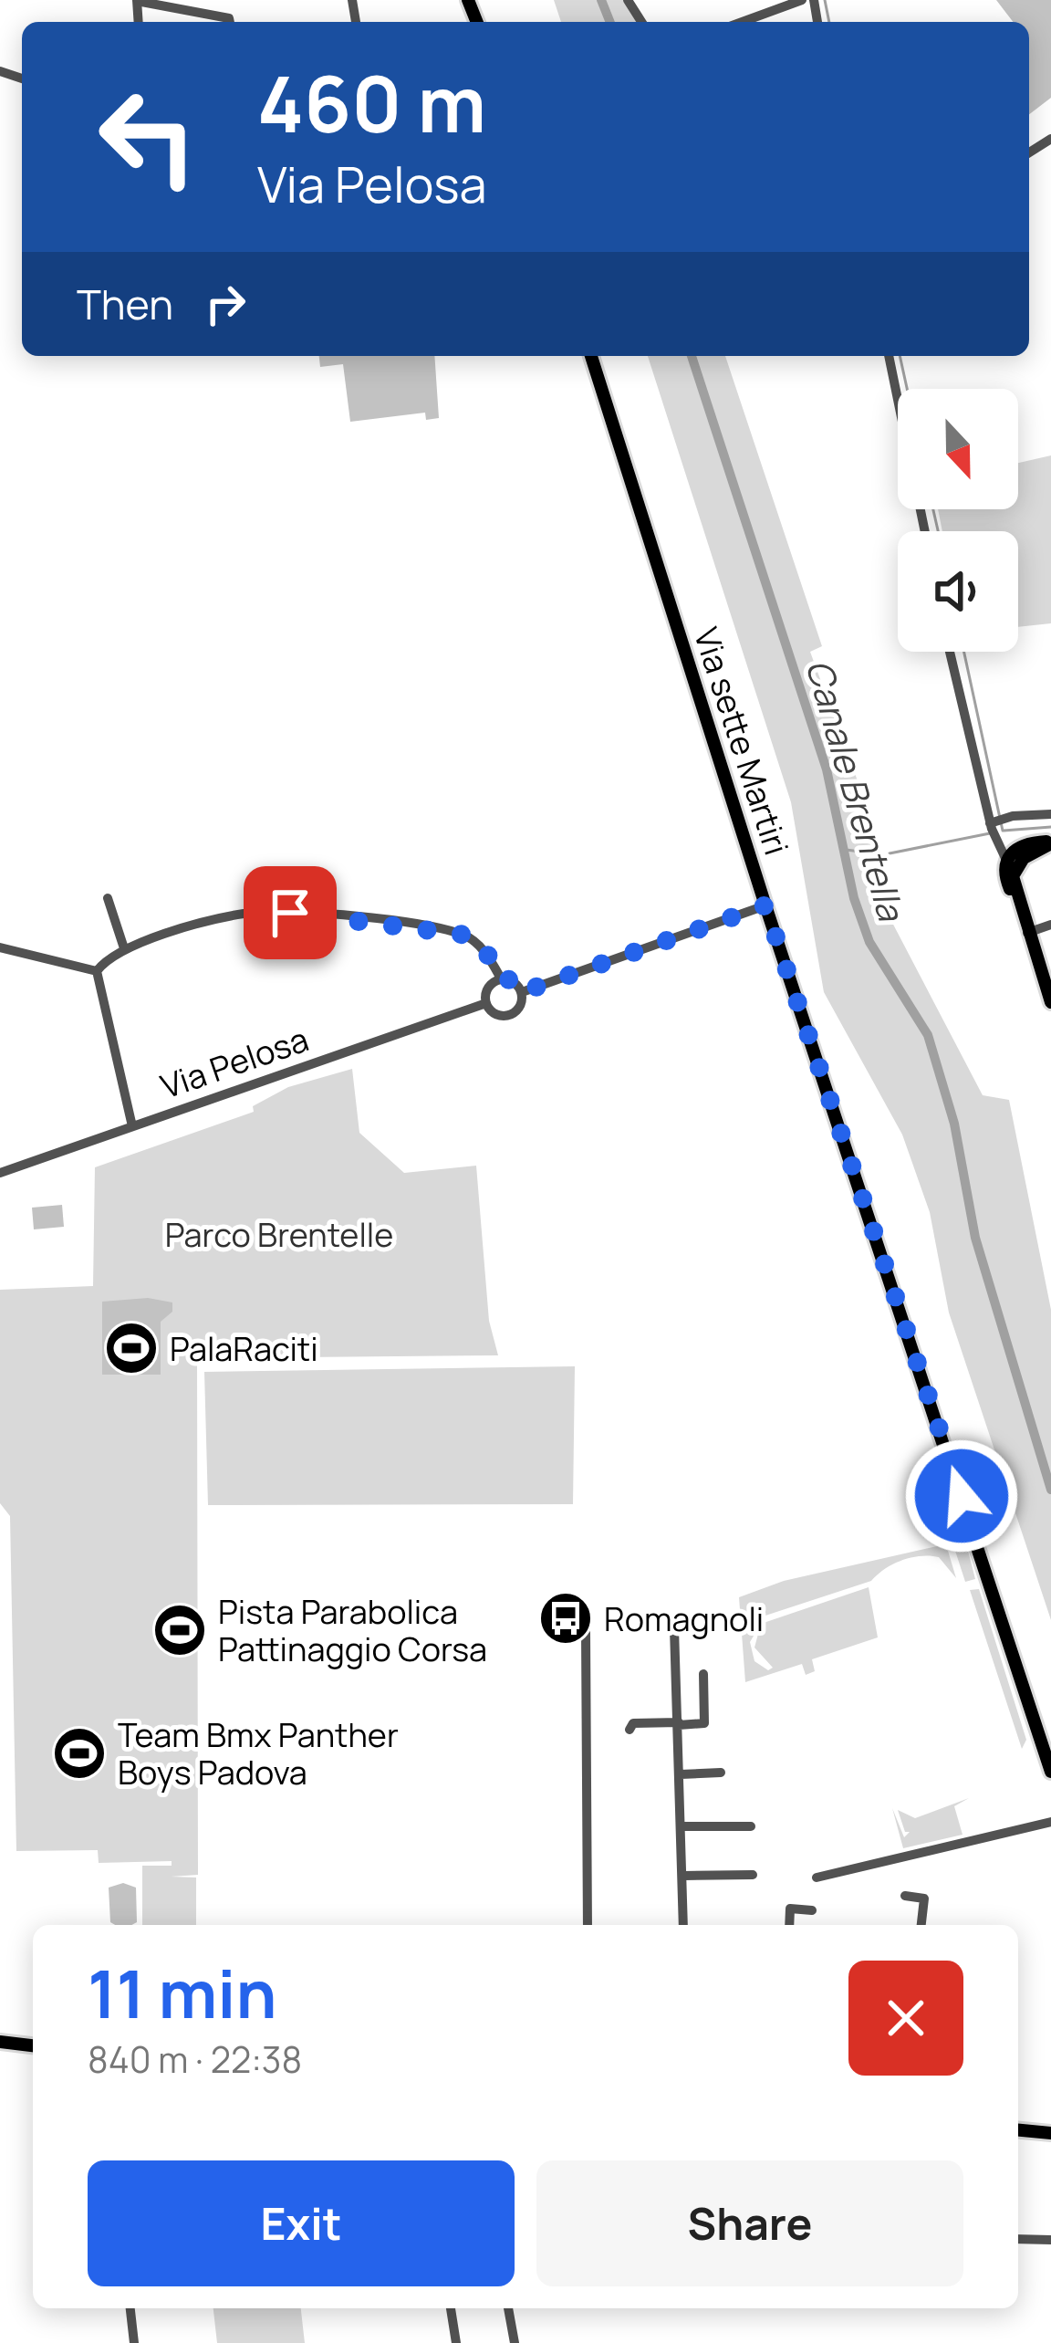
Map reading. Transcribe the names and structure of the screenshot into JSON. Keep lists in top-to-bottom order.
{
  "streets": {
    "main road": ["Via sette Martiri"],
    "street": ["Via Pelosa"]
  },
  "crossings": [
    ["Via sette Martiri", "Via Pelosa"]
  ],
  "water": ["Canale Brentella"],
  "parks": ["Parco Brentelle"],
  "places": {
    "sports": ["PalaRaciti", "Pista Parabolica Pattinaggio Corsa", "Team Bmx Panther Boys Padova"],
    "bus stop": ["Romagnoli"]
  },
  "north": "bottom",
  "page": {
    "turn": ["460 m", "Via Pelosa"],
    "then": "Then",
    "heading": ["11 min", "840 m · 22:38"],
    "buttons": ["Exit", "Share"]
  }
}
